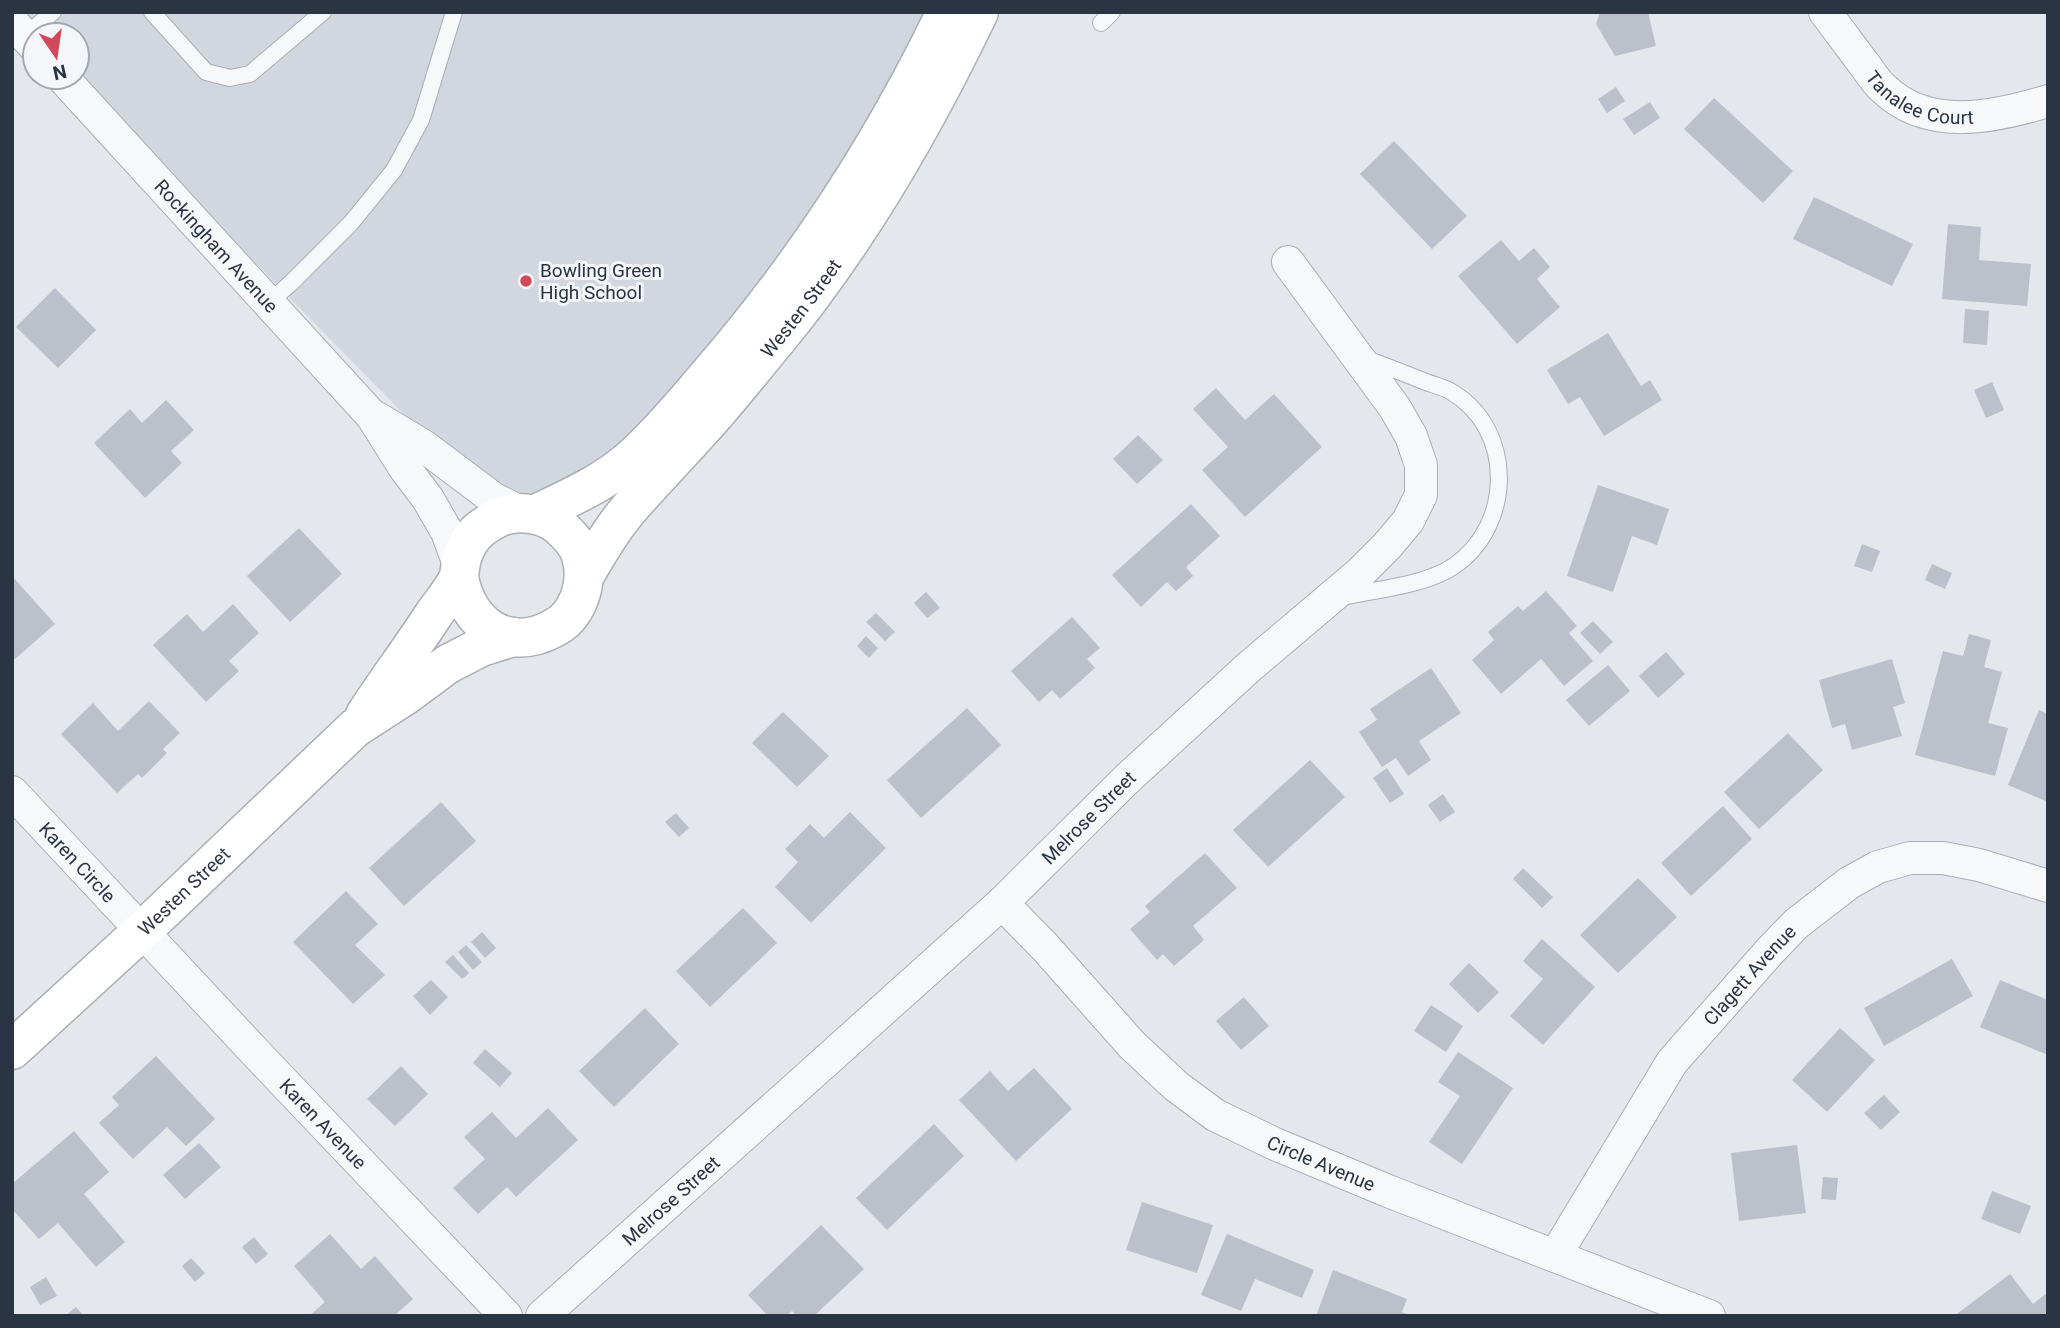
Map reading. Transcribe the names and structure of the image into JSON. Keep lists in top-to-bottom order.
{
  "streets": {
    "street": [
      "Tanalee Court",
      "Rockingham Avenue",
      "Westen Street",
      "Melrose Street",
      "Karen Circle",
      "Clagett Avenue",
      "Karen Avenue",
      "Circle Avenue"
    ]
  },
  "crossings": [
    ["Rockingham Avenue", "Westen Street"],
    ["Westen Street", "Karen Circle"],
    ["Westen Street", "Karen Avenue"],
    ["Melrose Street", "Circle Avenue"],
    ["Karen Circle", "Karen Avenue"],
    ["Clagett Avenue", "Circle Avenue"]
  ],
  "places": ["Bowling Green High School"],
  "north": "bottom"
}
